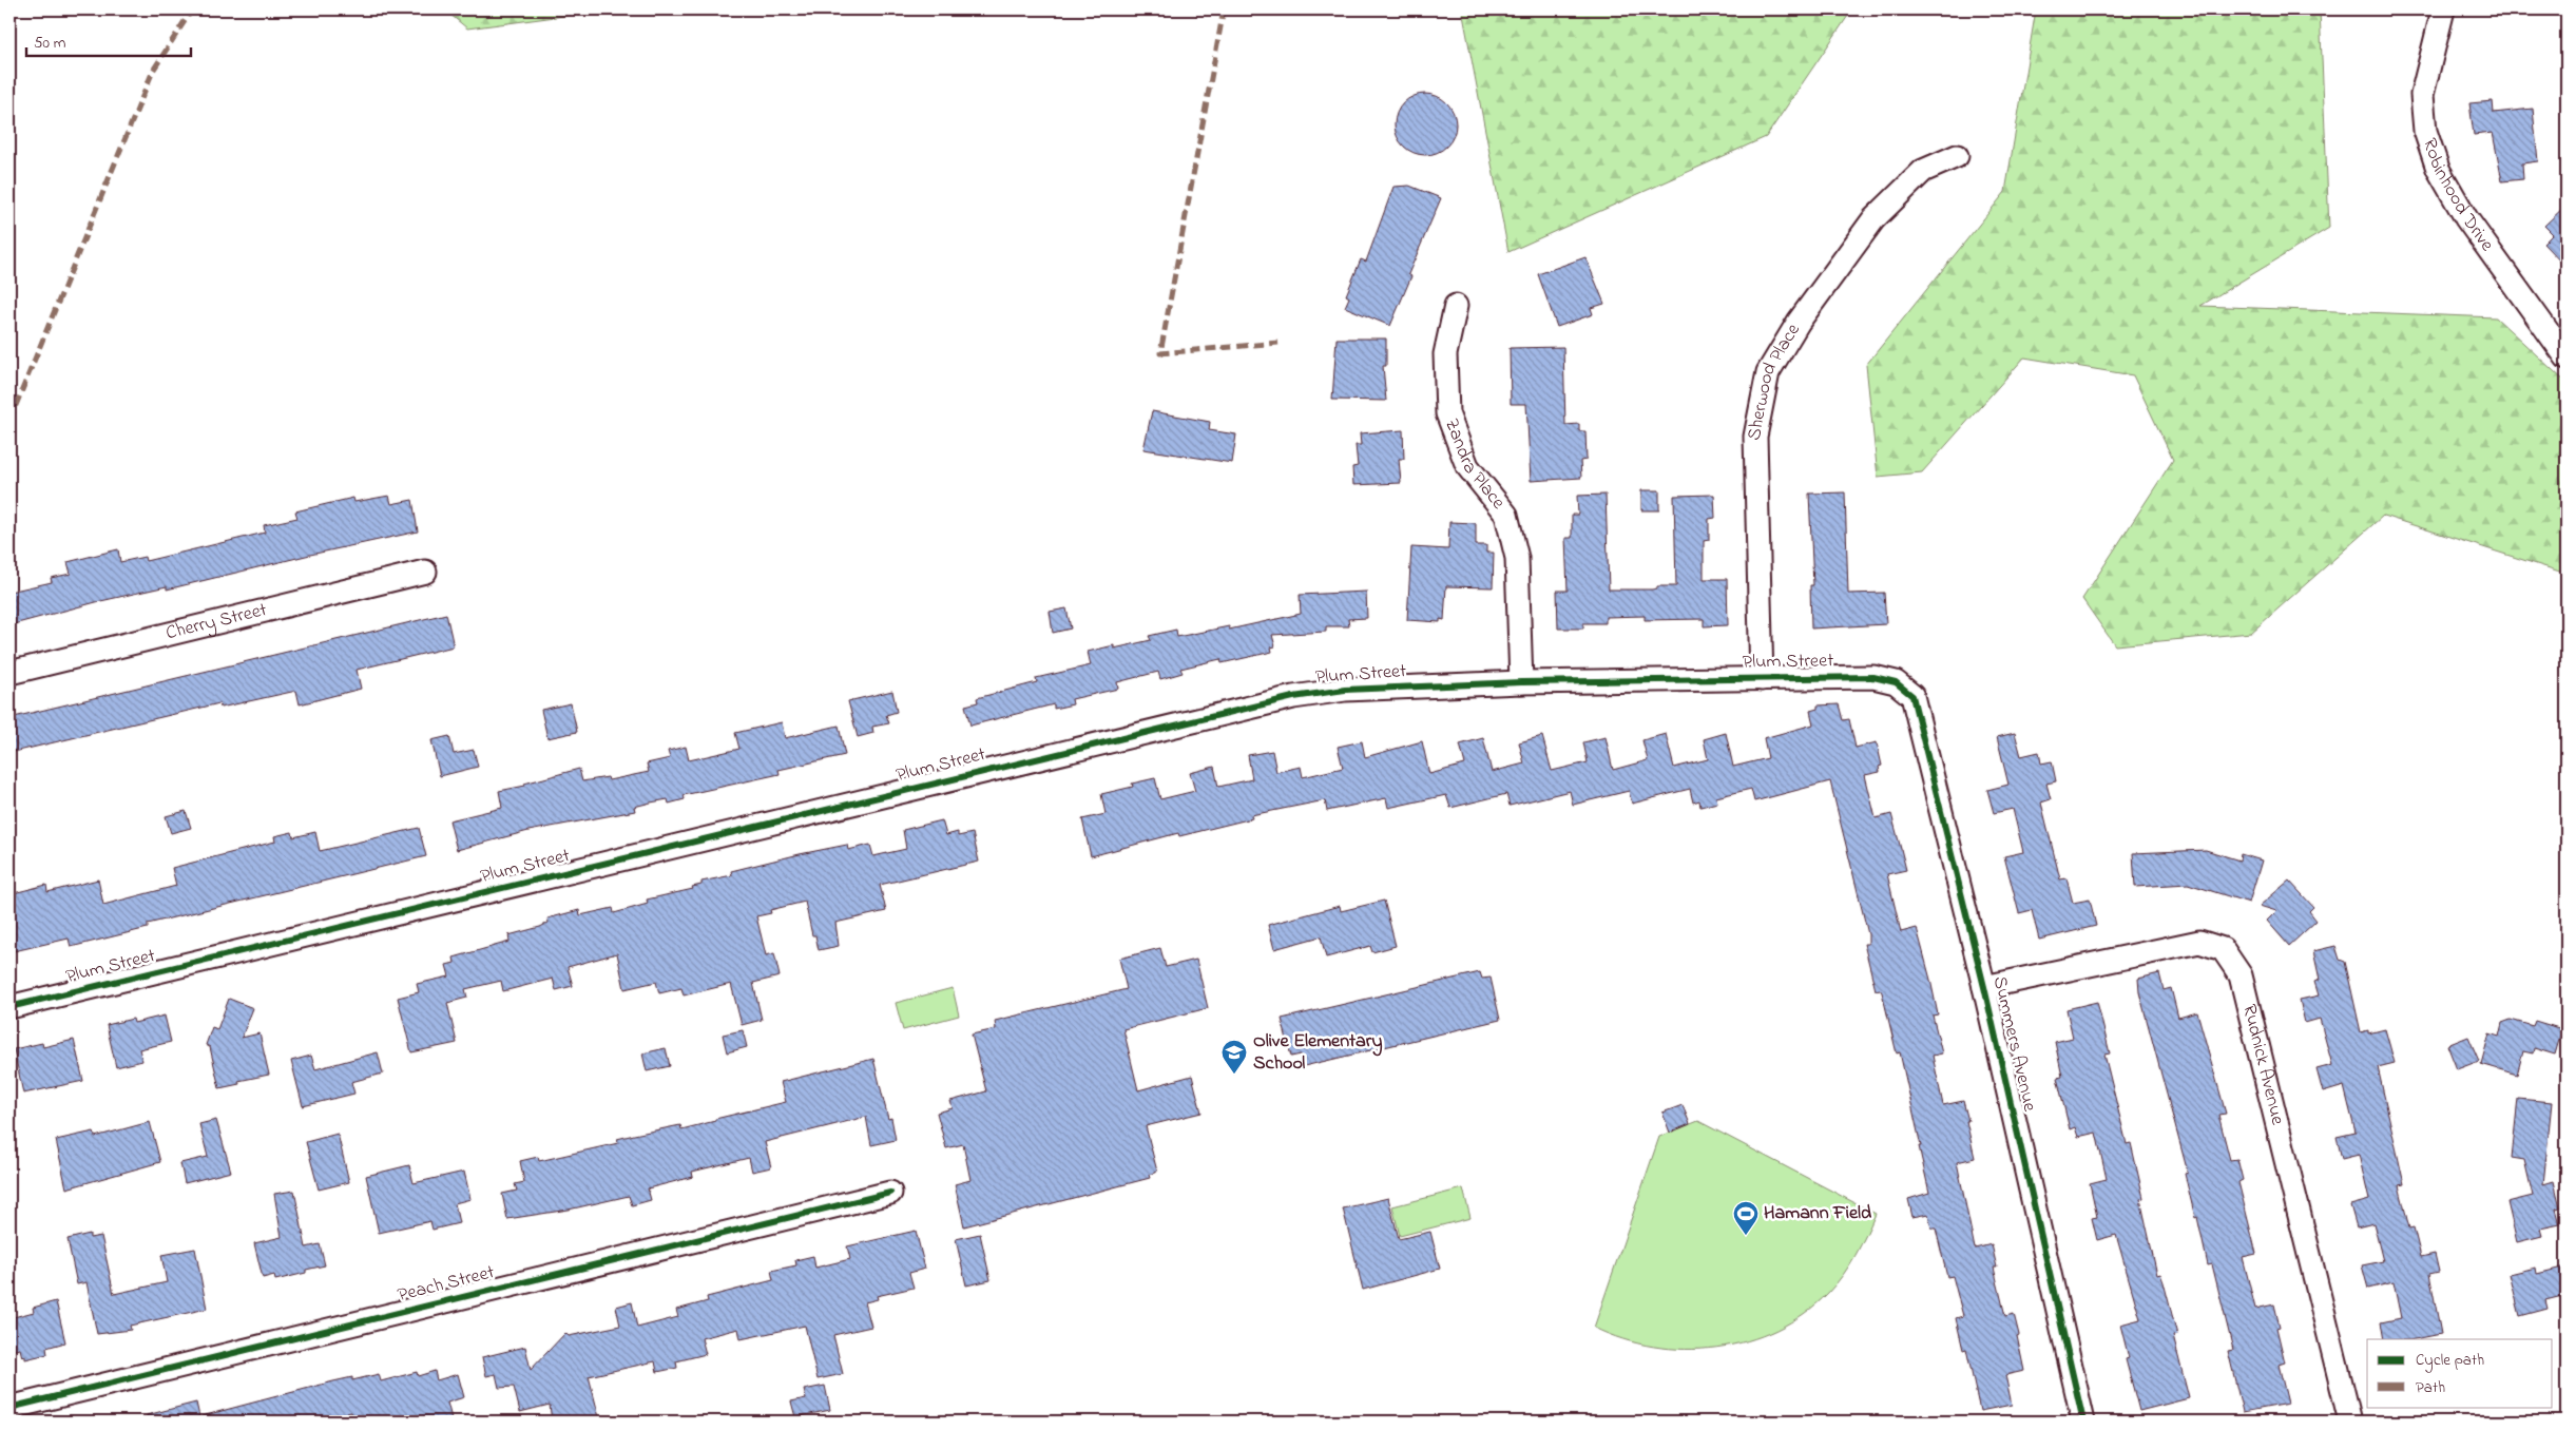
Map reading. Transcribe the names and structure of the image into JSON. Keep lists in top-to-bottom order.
{
  "streets": {
    "street": [
      "Robinhood Drive",
      "Sherwood Place",
      "Zandra Place",
      "Cherry Street",
      "Plum Street",
      "Summers Avenue",
      "Rudnick Avenue",
      "Peach Street"
    ]
  },
  "crossings": [
    ["Sherwood Place", "Plum Street"],
    ["Zandra Place", "Plum Street"],
    ["Plum Street", "Summers Avenue"],
    ["Summers Avenue", "Rudnick Avenue"]
  ],
  "places": {
    "school or university": ["Olive Elementary School"],
    "sports": ["Hamann Field"]
  },
  "legend": ["Cycle path", "Path"],
  "scale_bar": "50 m"
}
